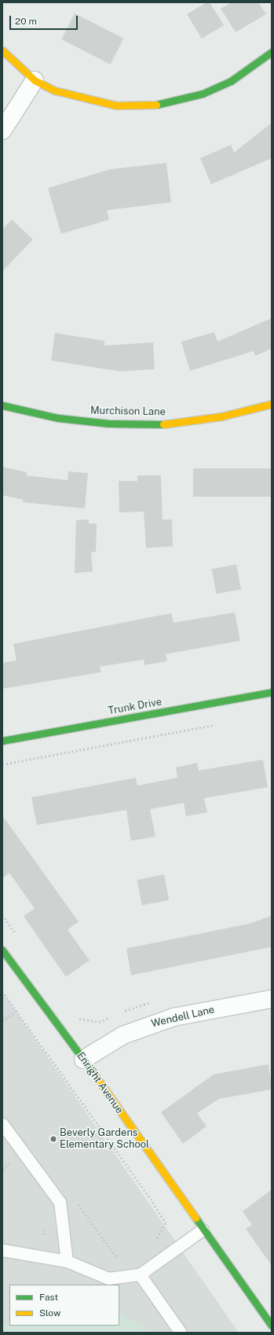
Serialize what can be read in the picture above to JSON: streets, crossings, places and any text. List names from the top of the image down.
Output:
{
  "streets": {
    "street": [
      "Murchison Lane",
      "Trunk Drive",
      "Wendell Lane",
      "Enright Avenue"
    ]
  },
  "crossings": [
    ["Wendell Lane", "Enright Avenue"]
  ],
  "places": ["Beverly Gardens Elementary School"],
  "legend": ["Fast", "Slow"],
  "scale_bar": "20 m"
}
